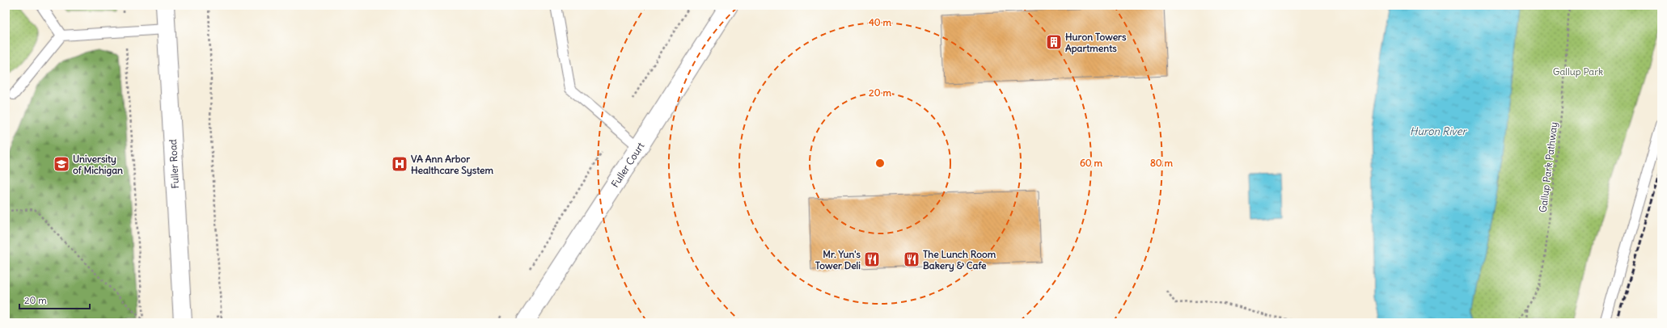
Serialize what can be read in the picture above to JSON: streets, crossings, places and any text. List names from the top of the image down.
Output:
{
  "streets": {
    "street": ["Fuller Road", "Fuller Court"],
    "path": ["Gallup Park Pathway"]
  },
  "water": ["Huron River"],
  "parks": ["Gallup Park"],
  "places": {
    "building": ["Huron Towers Apartments"],
    "school or university": ["University of Michigan"],
    "hospital": ["VA Ann Arbor Healthcare System"],
    "restaurant": ["Mr. Yun's Tower Deli", "The Lunch Room Bakery & Cafe"]
  },
  "scale_bar": "20 m",
  "rings": [
    "40 m",
    "20 m",
    "60 m",
    "80 m"
  ]
}
